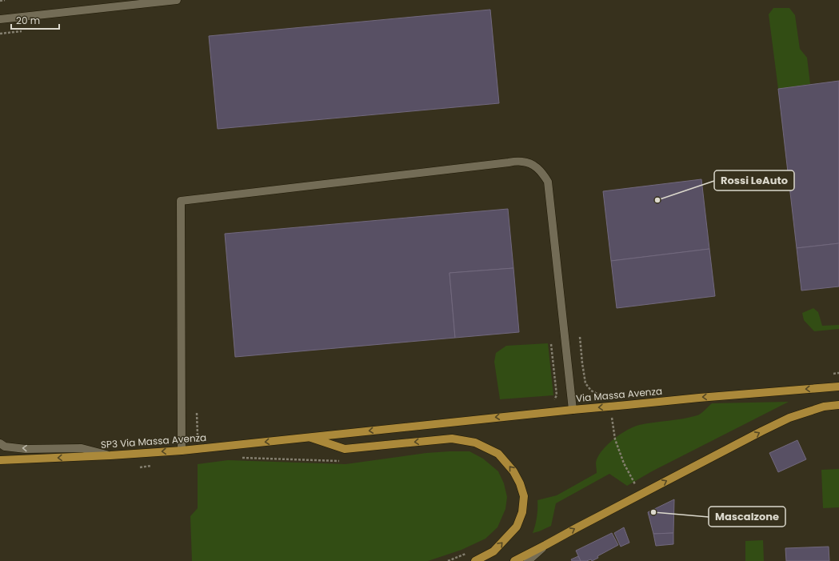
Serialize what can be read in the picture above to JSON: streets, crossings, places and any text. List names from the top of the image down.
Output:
{
  "streets": {
    "main road": ["Via Massa Avenza", "SP3 Via Massa Avenza"]
  },
  "crossings": [
    ["Via Massa Avenza", "SP3 Via Massa Avenza"]
  ],
  "places": ["Rossi LeAuto", "Mascalzone"],
  "scale_bar": "20 m"
}
